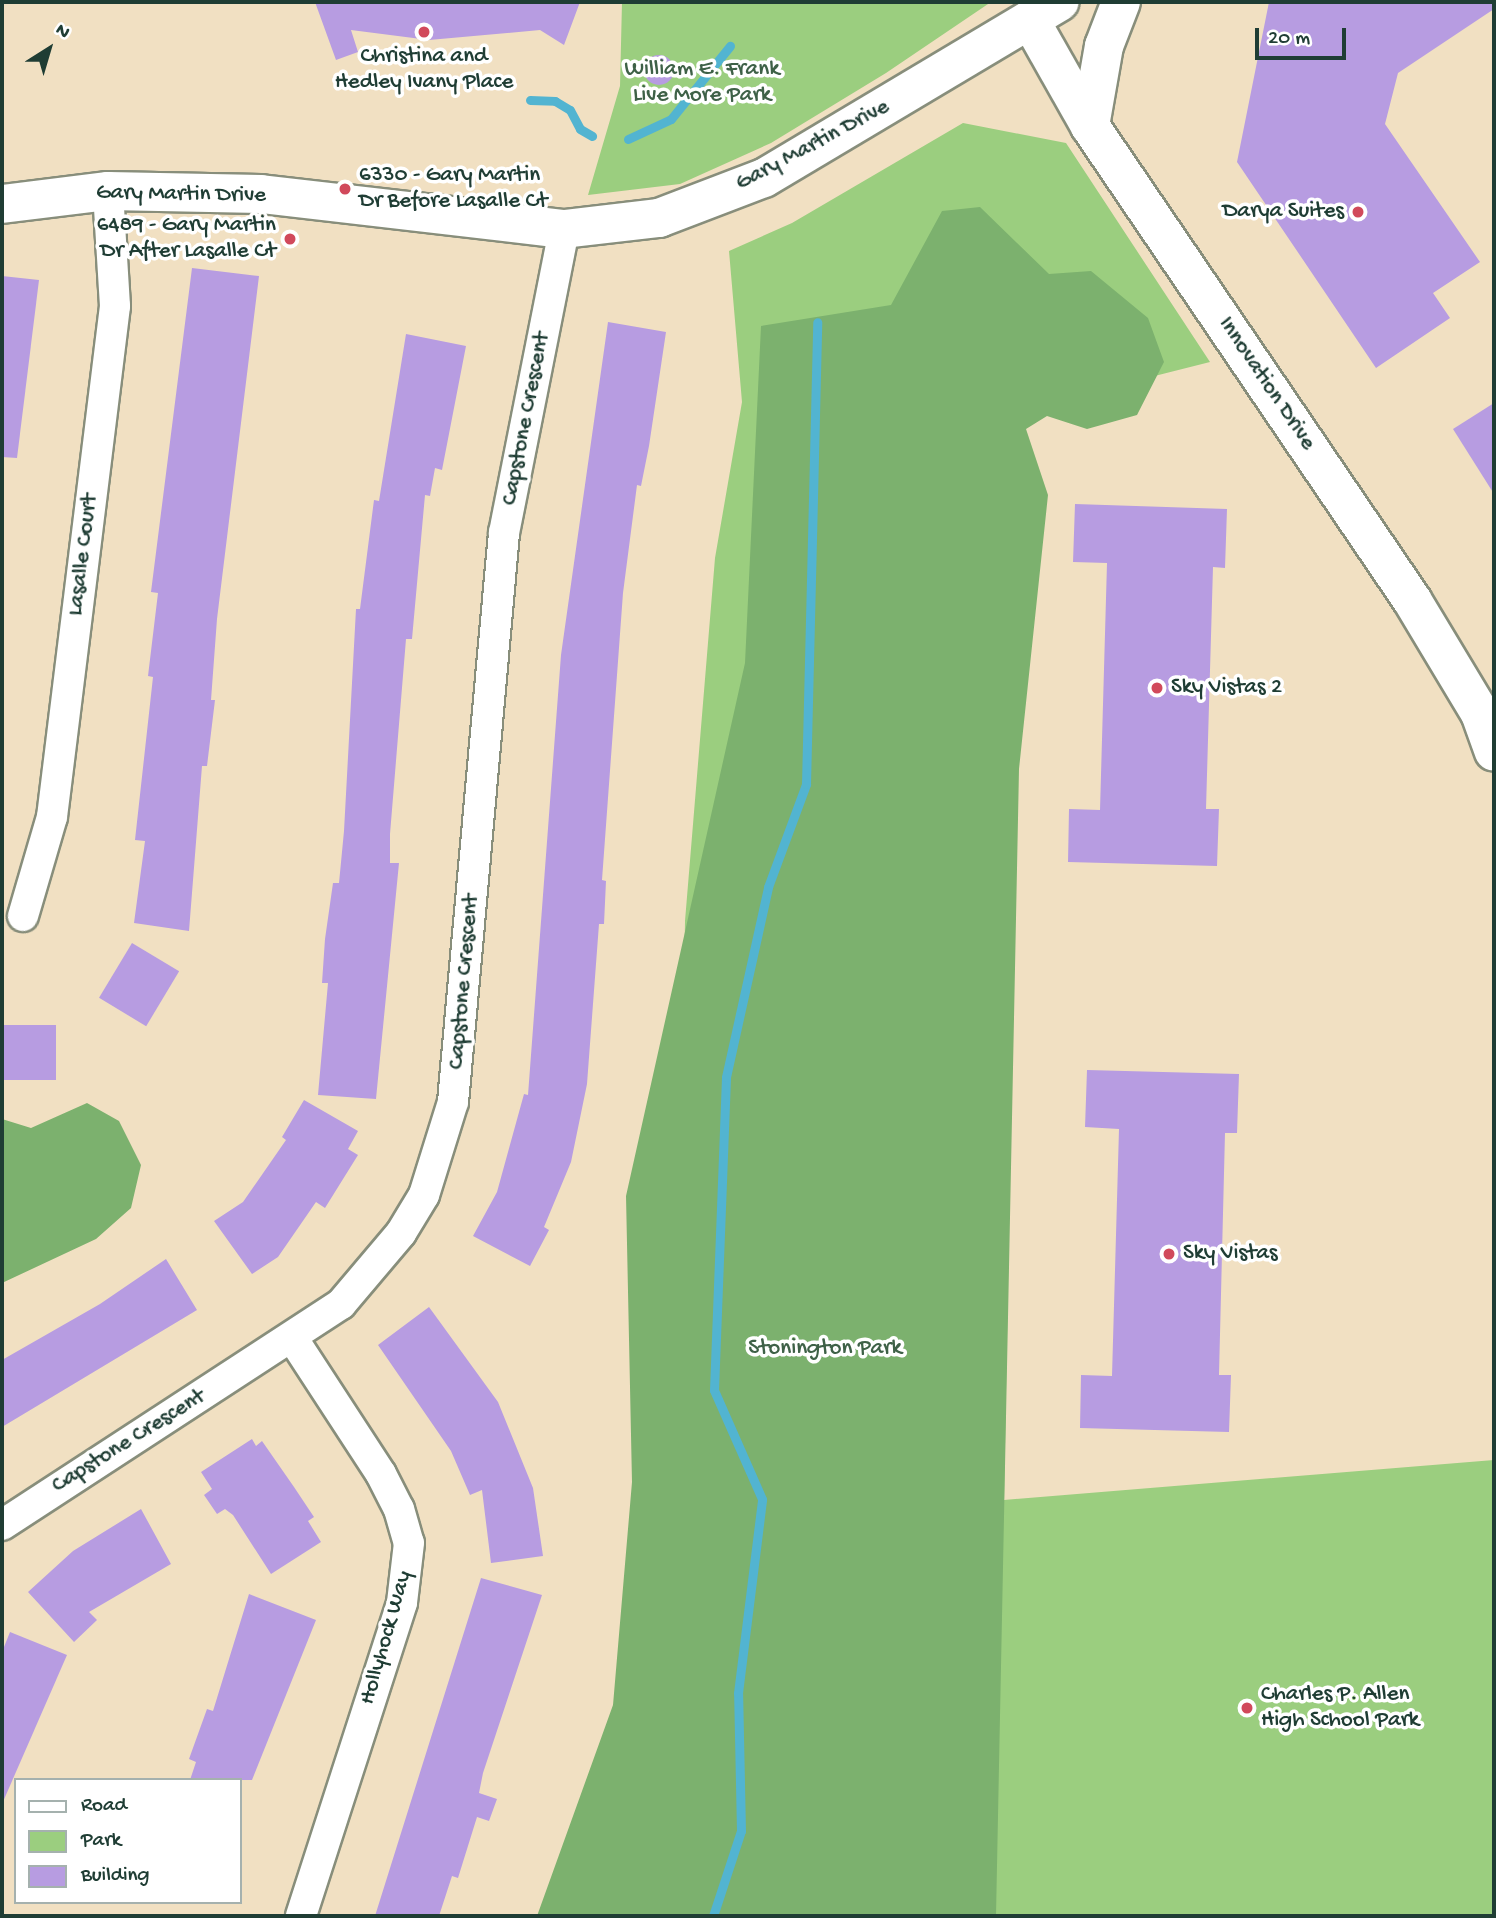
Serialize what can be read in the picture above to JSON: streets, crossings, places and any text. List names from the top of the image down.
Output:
{
  "streets": {
    "street": [
      "Gary Martin Drive",
      "Innovation Drive",
      "Capstone Crescent",
      "Lasalle Court",
      "Hollyhock Way"
    ]
  },
  "crossings": [
    ["Gary Martin Drive", "Innovation Drive"],
    ["Gary Martin Drive", "Capstone Crescent"],
    ["Gary Martin Drive", "Lasalle Court"],
    ["Capstone Crescent", "Hollyhock Way"]
  ],
  "parks": ["William E. Frank Live More Park", "Stonington Park"],
  "places": [
    "Christina and Hedley Ivany Place",
    "6330 - Gary Martin Dr Before Lasalle Ct",
    "Darya Suites",
    "6489 - Gary Martin Dr After Lasalle Ct",
    "Sky Vistas 2",
    "Sky Vistas",
    "Charles P. Allen High School Park"
  ],
  "legend": ["Road", "Park", "Building"],
  "scale_bar": "20 m",
  "north": "top right"
}
